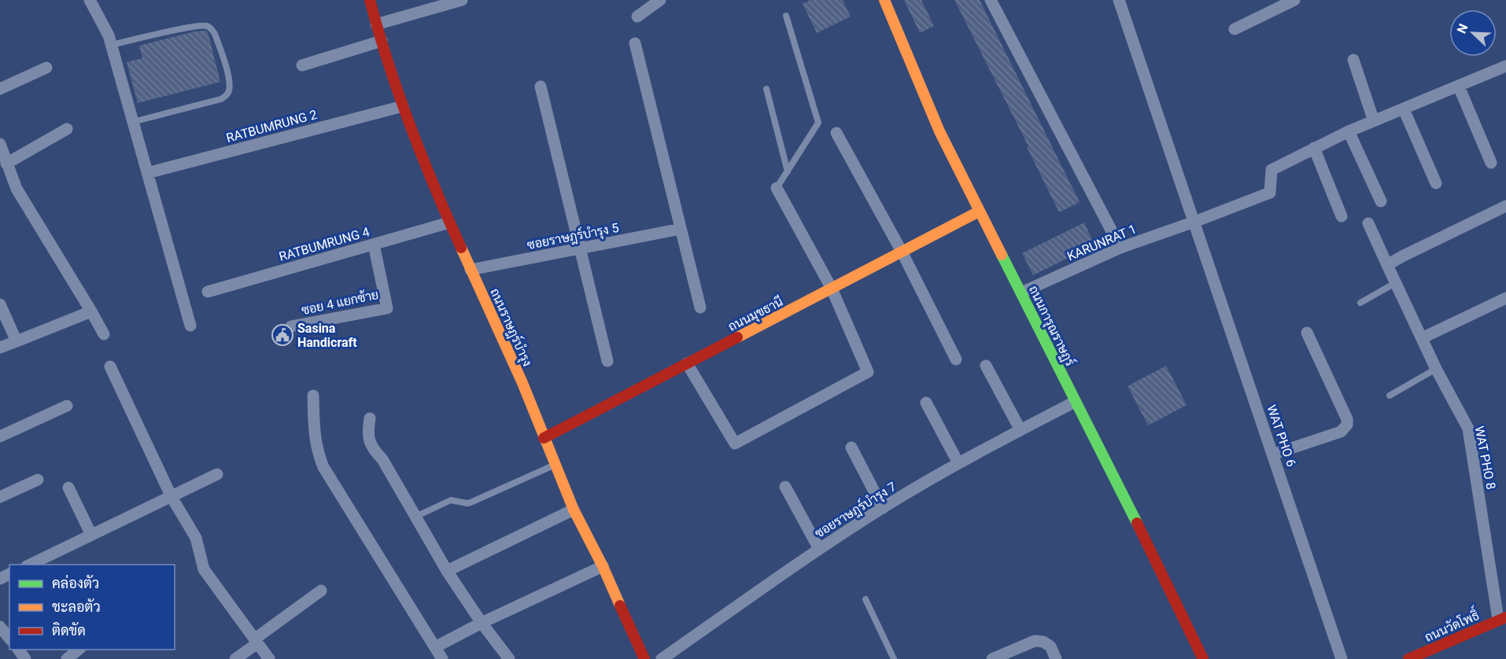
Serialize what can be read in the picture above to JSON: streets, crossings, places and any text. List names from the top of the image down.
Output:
{
  "streets": {
    "street": [
      "RATBUMRUNG 2",
      "ซอยราษฎร์บำรุง 5",
      "KARUNRAT 1",
      "RATBUMRUNG 4",
      "ซอย 4 แยกซ้าย",
      "ถนนมุขธานี",
      "ถนนการุณราษฏร์",
      "ถนนราษฎร์บำรุง",
      "WAT PHO 6",
      "WAT PHO 8",
      "ซอยราษฎร์บำรุง 7",
      "ถนนวัดโพธิ์"
    ]
  },
  "crossings": [
    ["RATBUMRUNG 2", "ถนนราษฎร์บำรุง"],
    ["ซอยราษฎร์บำรุง 5", "ถนนราษฎร์บำรุง"],
    ["KARUNRAT 1", "ถนนการุณราษฏร์"],
    ["KARUNRAT 1", "WAT PHO 6"],
    ["RATBUMRUNG 4", "ซอย 4 แยกซ้าย"],
    ["RATBUMRUNG 4", "ถนนราษฎร์บำรุง"],
    ["ถนนมุขธานี", "ถนนการุณราษฏร์"],
    ["ถนนมุขธานี", "ถนนราษฎร์บำรุง"],
    ["ถนนการุณราษฏร์", "ซอยราษฎร์บำรุง 7"],
    ["WAT PHO 8", "ถนนวัดโพธิ์"]
  ],
  "places": {
    "public building": ["Sasina Handicraft"]
  },
  "legend": ["คล่องตัว", "ชะลอตัว", "ติดขัด"],
  "north": "top left"
}
